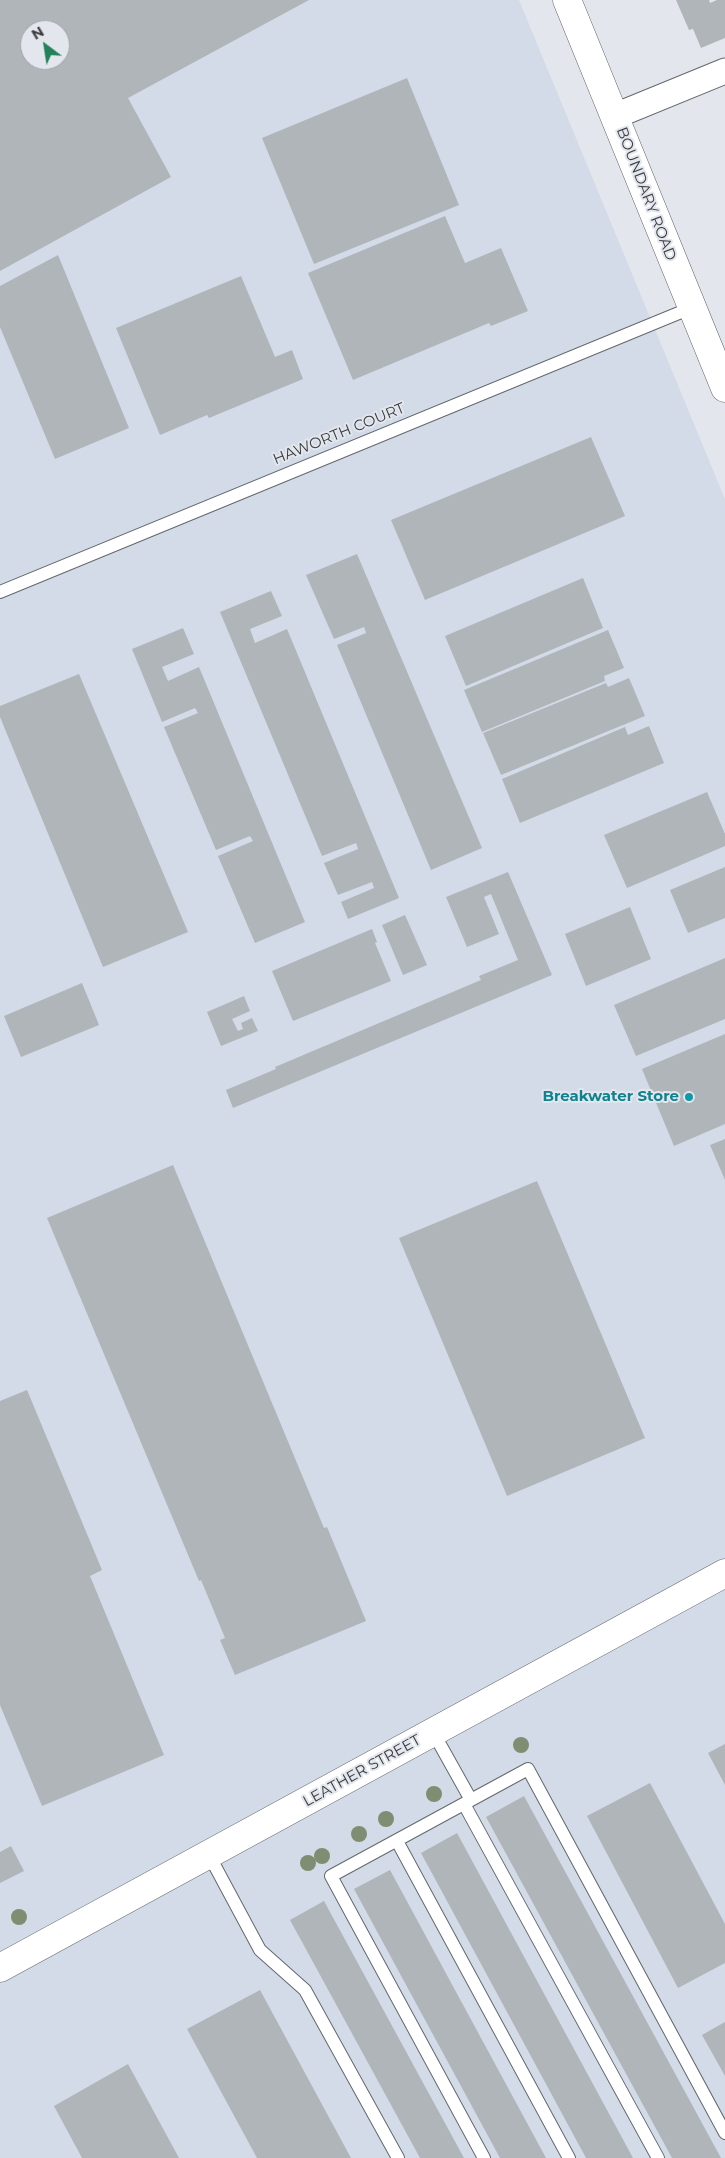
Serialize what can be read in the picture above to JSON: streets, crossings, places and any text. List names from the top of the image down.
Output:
{
  "streets": {
    "street": ["BOUNDARY ROAD", "LEATHER STREET"],
    "lane": ["HAWORTH COURT"]
  },
  "crossings": [
    ["BOUNDARY ROAD", "HAWORTH COURT"]
  ],
  "places": ["Breakwater Store"],
  "north": "top left"
}
